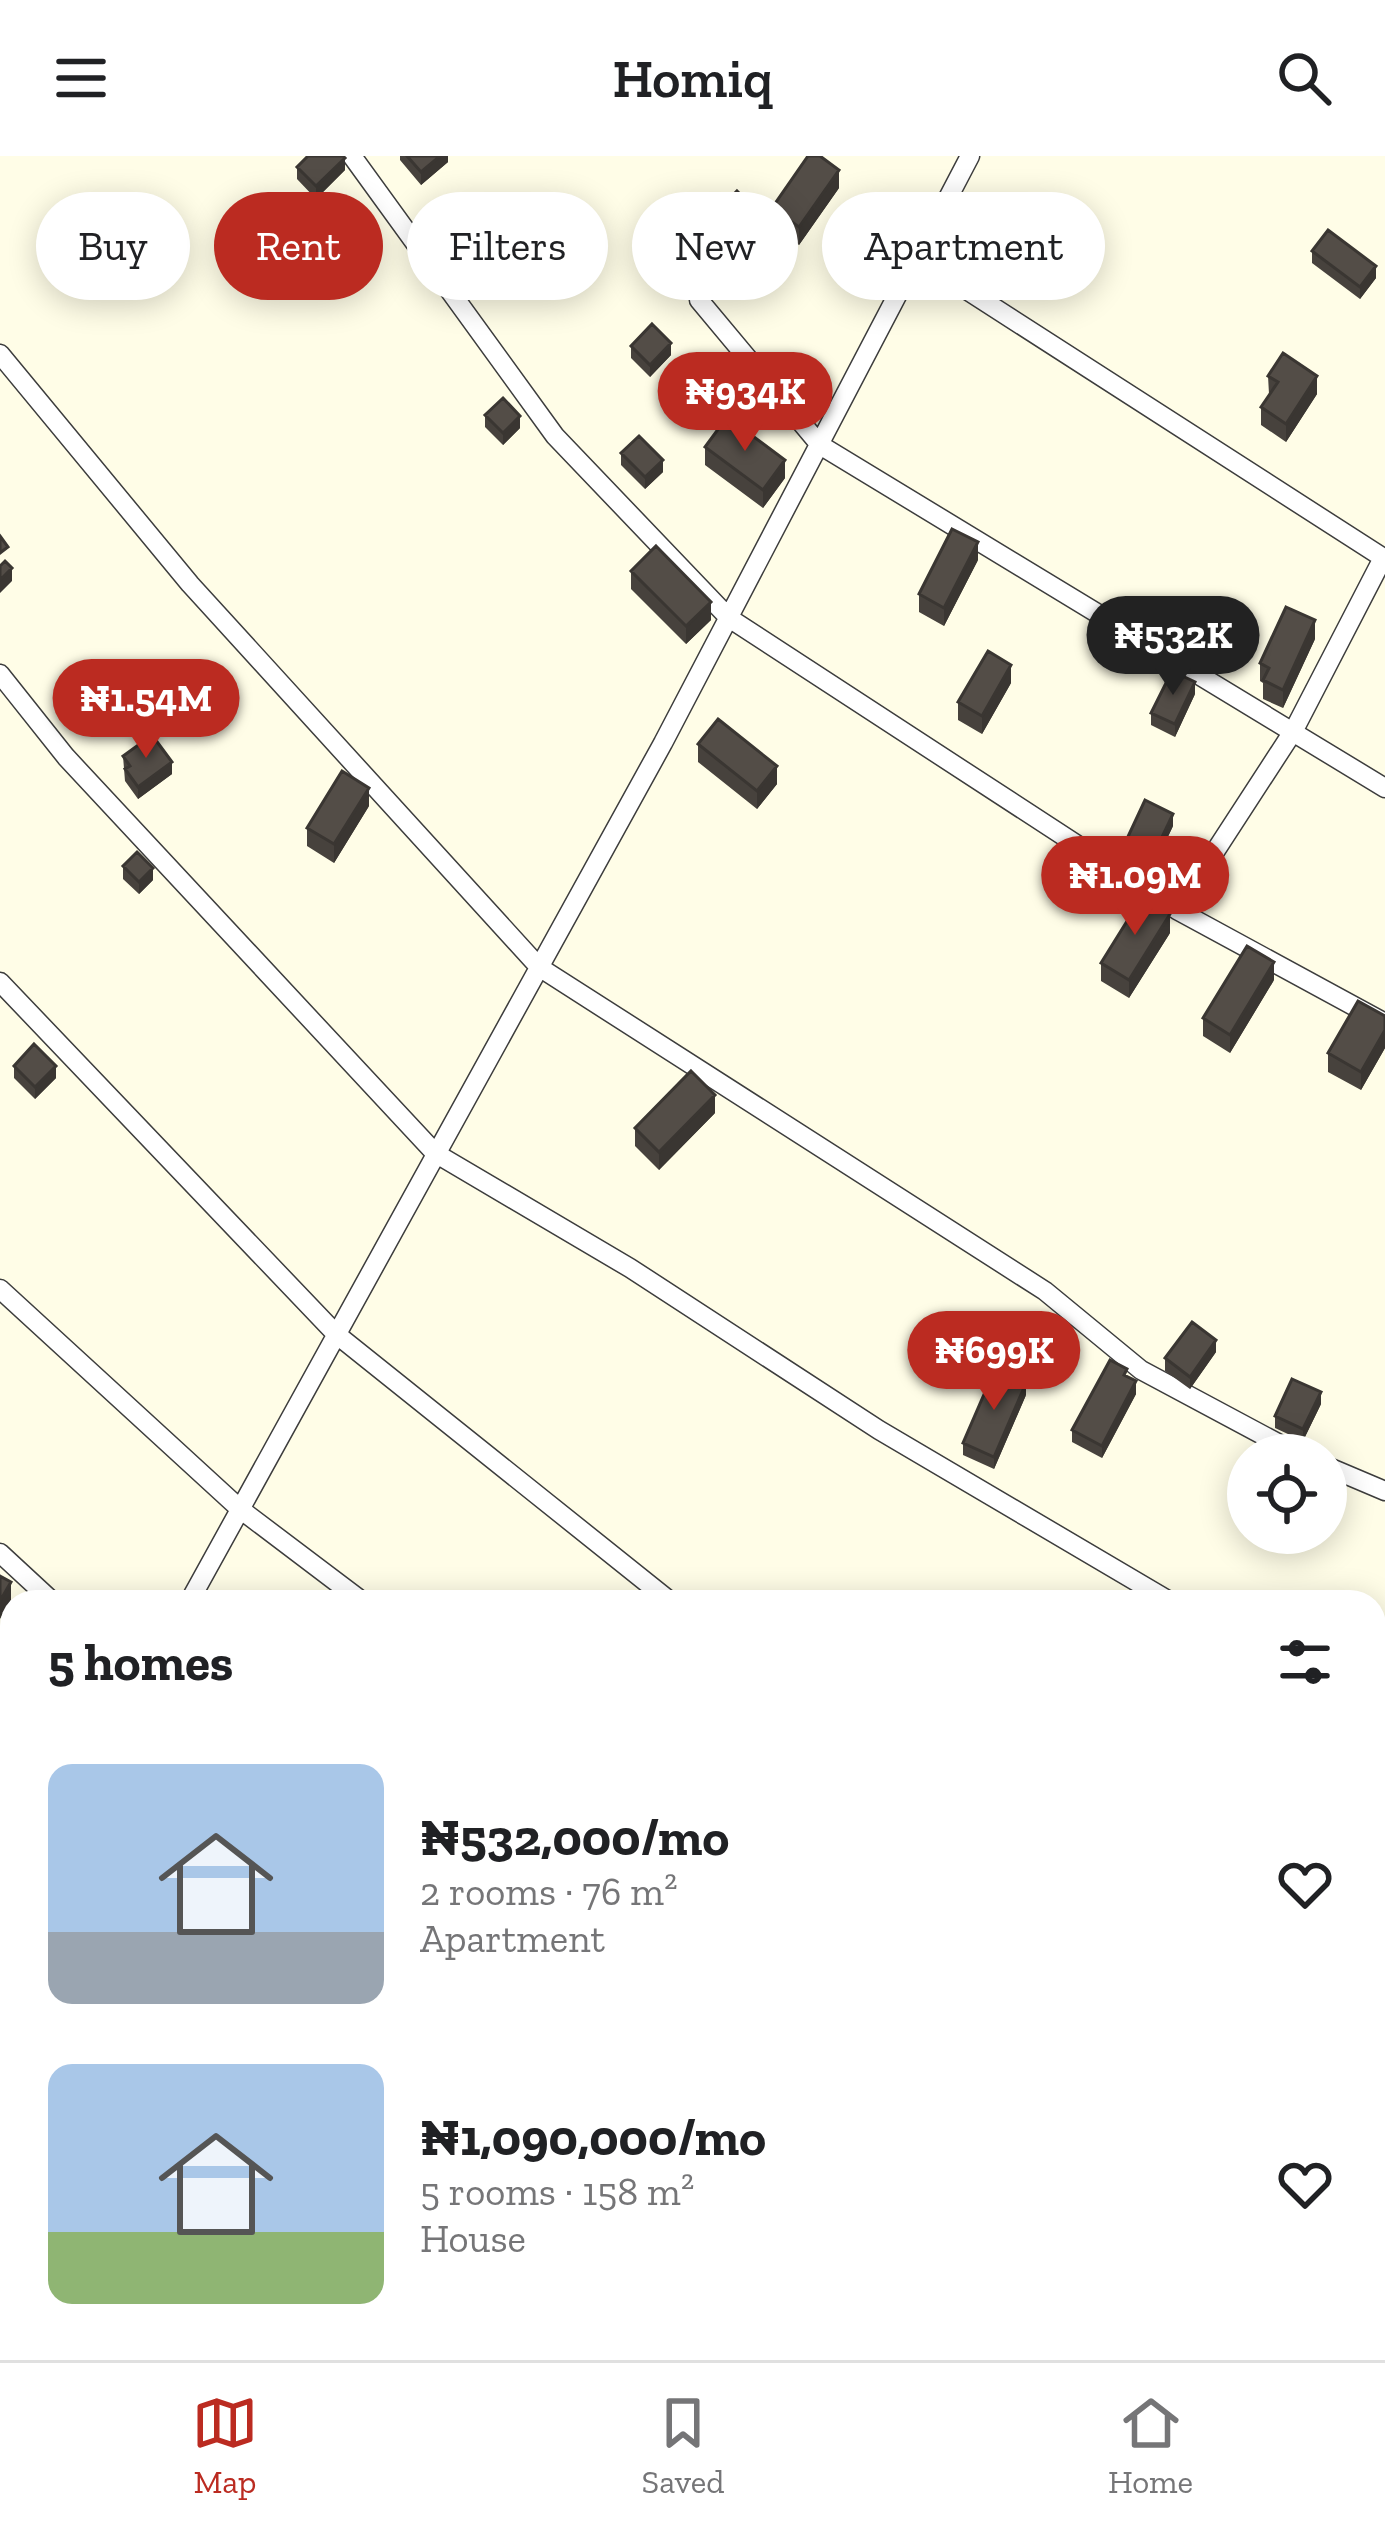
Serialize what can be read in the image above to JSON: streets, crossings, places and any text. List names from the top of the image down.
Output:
{
  "page": {
    "header": "Homiq",
    "chip": [
      "Buy",
      "Rent",
      "Filters",
      "New",
      "Apartment"
    ],
    "price": [
      "₦934K",
      "₦532K",
      "₦1.54M",
      "₦1.09M",
      "₦699K"
    ],
    "heading": "5 homes",
    "list": [
      {
        "name": "₦532,000/mo",
        "note": "2 rooms · 76 m² · Apartment"
      },
      {
        "name": "₦1,090,000/mo",
        "note": "5 rooms · 158 m² · House"
      }
    ],
    "tabs": ["Map", "Saved", "Home"]
  }
}
